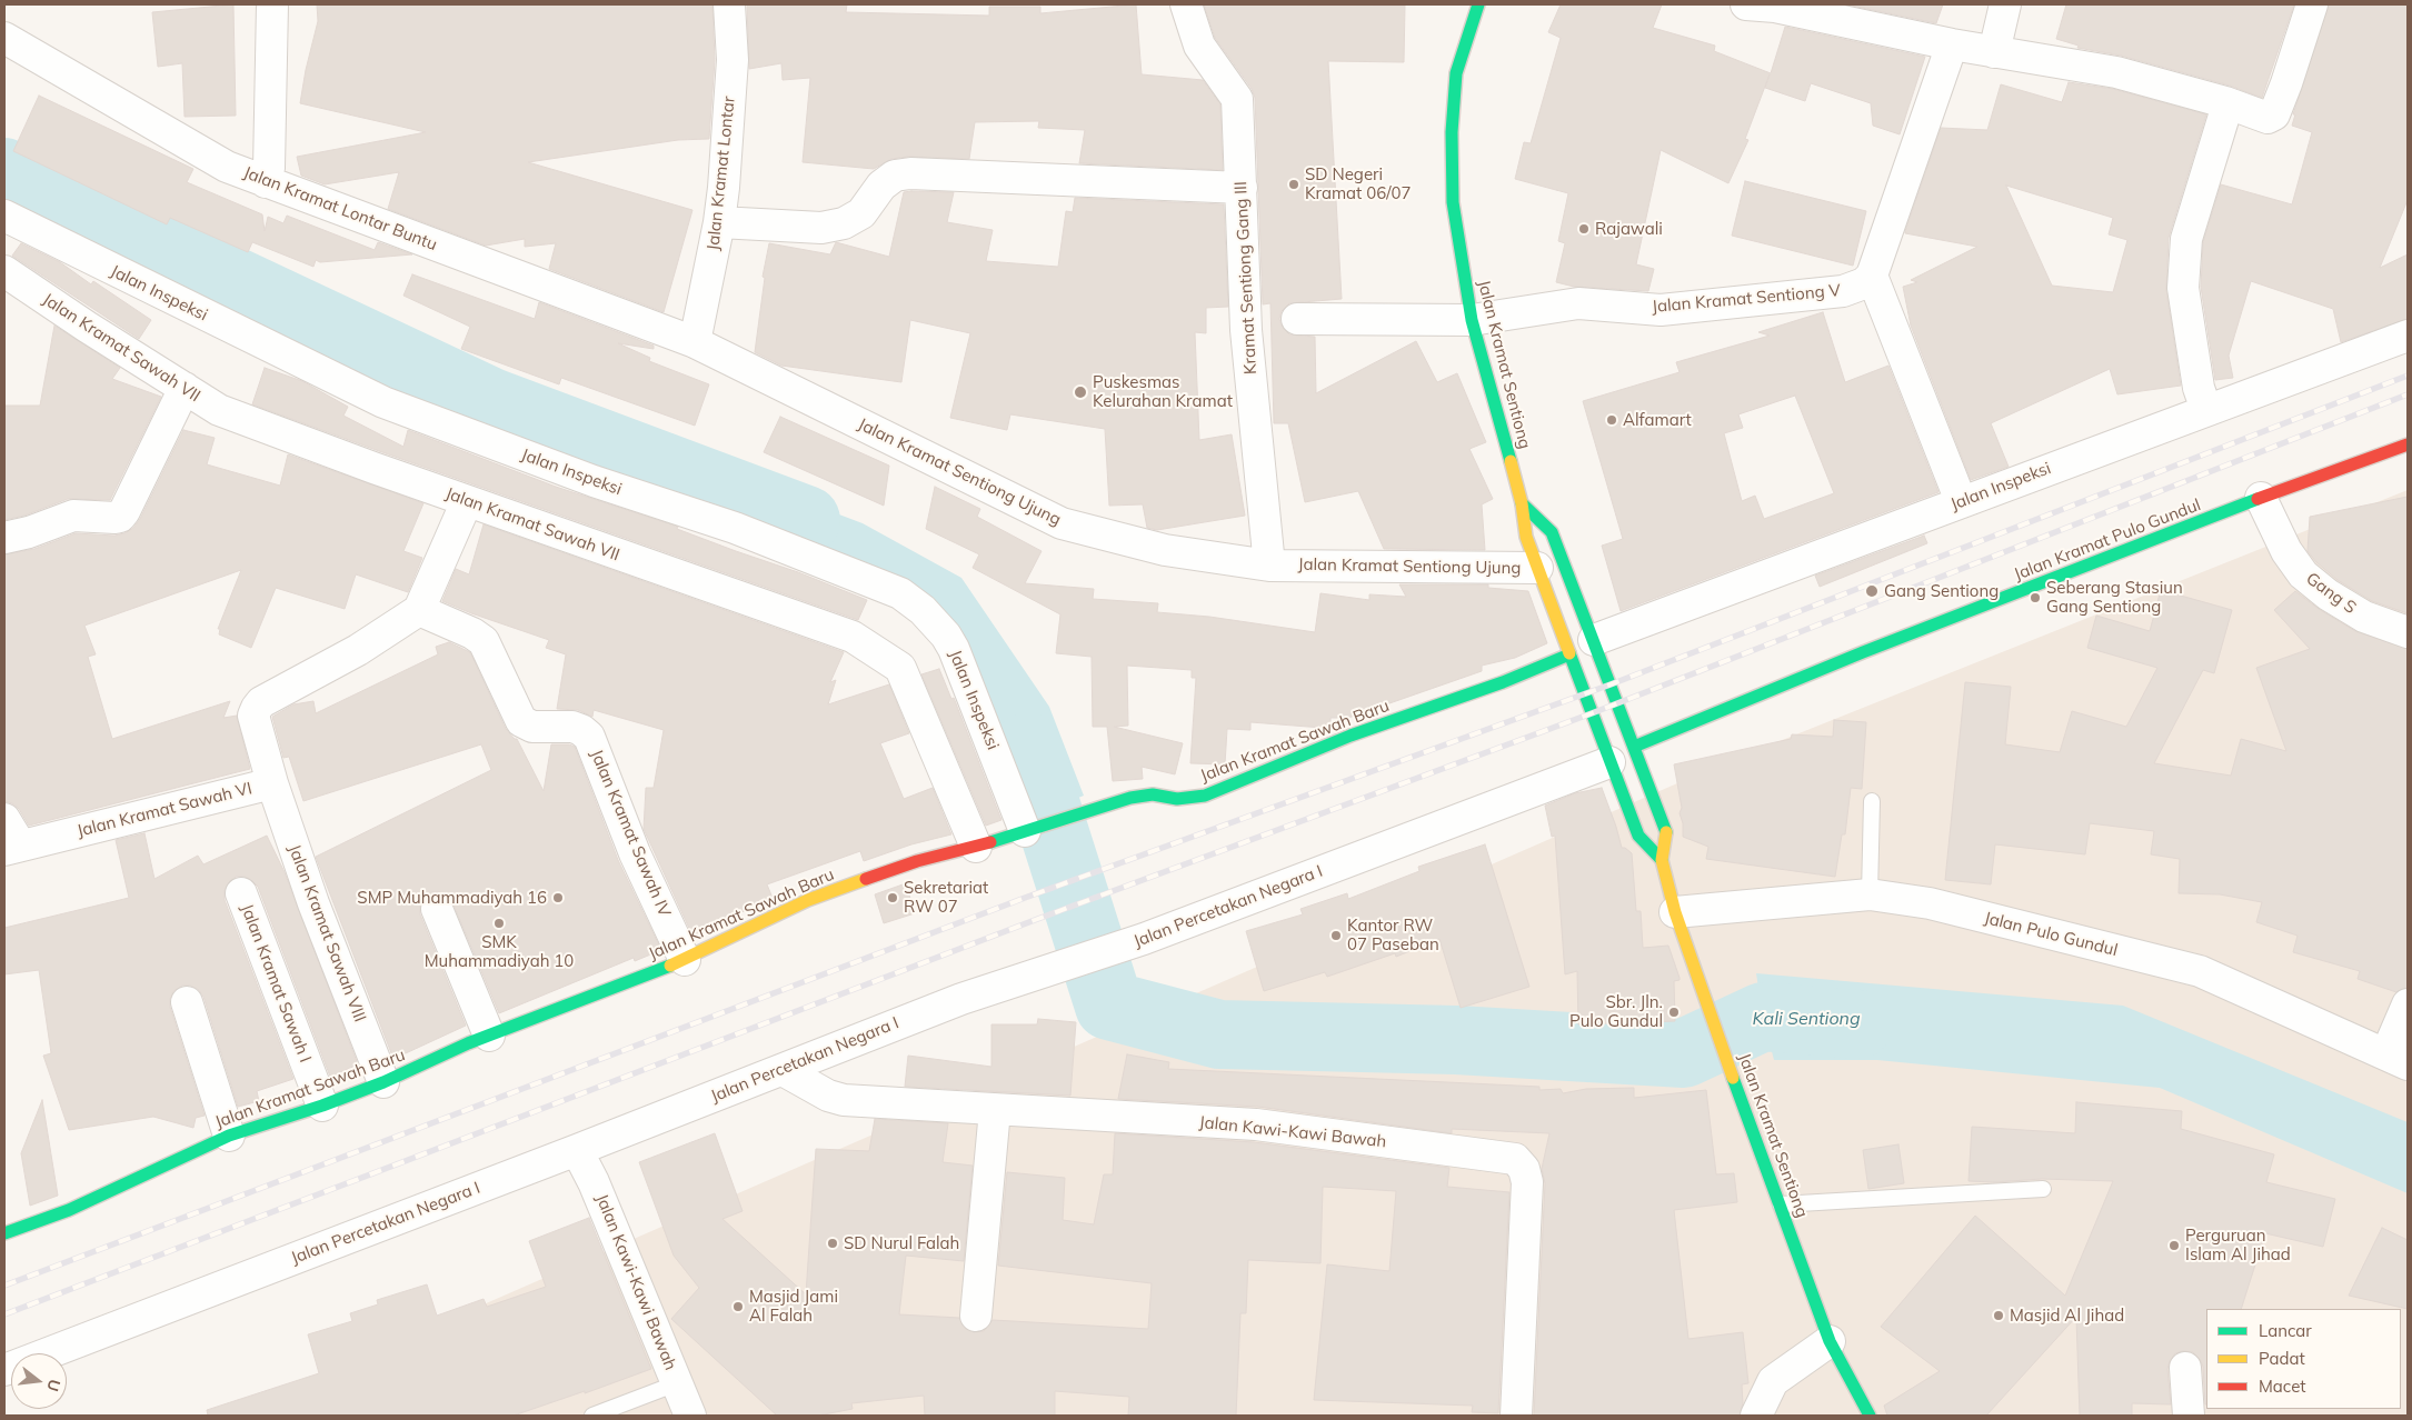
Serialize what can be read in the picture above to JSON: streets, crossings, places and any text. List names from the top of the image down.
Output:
{
  "streets": {
    "street": [
      "Jalan Kramat Lontar",
      "Jalan Kramat Lontar Buntu",
      "Kramat Sentiong Gang III",
      "Jalan Inspeksi",
      "Jalan Kramat Sentiong V",
      "Jalan Kramat Sawah VII",
      "Jalan Kramat Sentiong",
      "Jalan Kramat Sentiong Ujung",
      "Jalan Kramat Pulo Gundul",
      "Gang S",
      "Jalan Kramat Sawah Baru",
      "Jalan Kramat Sawah VI",
      "Jalan Kramat Sawah IV",
      "Jalan Percetakan Negara I",
      "Jalan Kramat Sawah VIII",
      "Jalan Pulo Gundul",
      "Jalan Kramat Sawah I",
      "Jalan Kawi-Kawi Bawah"
    ]
  },
  "crossings": [
    ["Jalan Kramat Lontar", "Jalan Kramat Lontar Buntu"],
    ["Jalan Kramat Lontar", "Jalan Kramat Sentiong Ujung"],
    ["Jalan Kramat Lontar Buntu", "Jalan Kramat Sentiong Ujung"],
    ["Kramat Sentiong Gang III", "Jalan Kramat Sentiong Ujung"],
    ["Jalan Inspeksi", "Jalan Kramat Sentiong"],
    ["Jalan Inspeksi", "Jalan Kramat Sawah Baru"],
    ["Jalan Kramat Sentiong V", "Jalan Kramat Sentiong"],
    ["Jalan Kramat Sawah VII", "Jalan Kramat Sawah Baru"],
    ["Jalan Kramat Sentiong", "Jalan Kramat Sentiong Ujung"],
    ["Jalan Kramat Sentiong", "Jalan Kramat Pulo Gundul"],
    ["Jalan Kramat Sentiong", "Jalan Kramat Sawah Baru"],
    ["Jalan Kramat Sentiong", "Jalan Percetakan Negara I"],
    ["Jalan Kramat Sentiong", "Jalan Pulo Gundul"],
    ["Jalan Kramat Pulo Gundul", "Gang S"],
    ["Jalan Kramat Pulo Gundul", "Jalan Percetakan Negara I"],
    ["Jalan Kramat Sawah Baru", "Jalan Kramat Sawah IV"],
    ["Jalan Kramat Sawah Baru", "Jalan Kramat Sawah VIII"],
    ["Jalan Kramat Sawah Baru", "Jalan Kramat Sawah I"],
    ["Jalan Kramat Sawah VI", "Jalan Kramat Sawah IV"],
    ["Jalan Kramat Sawah VI", "Jalan Kramat Sawah VIII"],
    ["Jalan Percetakan Negara I", "Jalan Kawi-Kawi Bawah"]
  ],
  "water": ["Kali Sentiong"],
  "places": [
    "SD Negeri Kramat 06/07",
    "Rajawali",
    "Puskesmas Kelurahan Kramat",
    "Alfamart",
    "Gang Sentiong",
    "Seberang Stasiun Gang Sentiong",
    "SMP Muhammadiyah 16",
    "Sekretariat RW 07",
    "SMK Muhammadiyah 10",
    "Kantor RW 07 Paseban",
    "Sbr. Jln. Pulo Gundul",
    "SD Nurul Falah",
    "Perguruan Islam Al Jihad",
    "Masjid Jami Al Falah",
    "Masjid Al Jihad"
  ],
  "legend": ["Lancar", "Padat", "Macet"],
  "north": "right"
}
